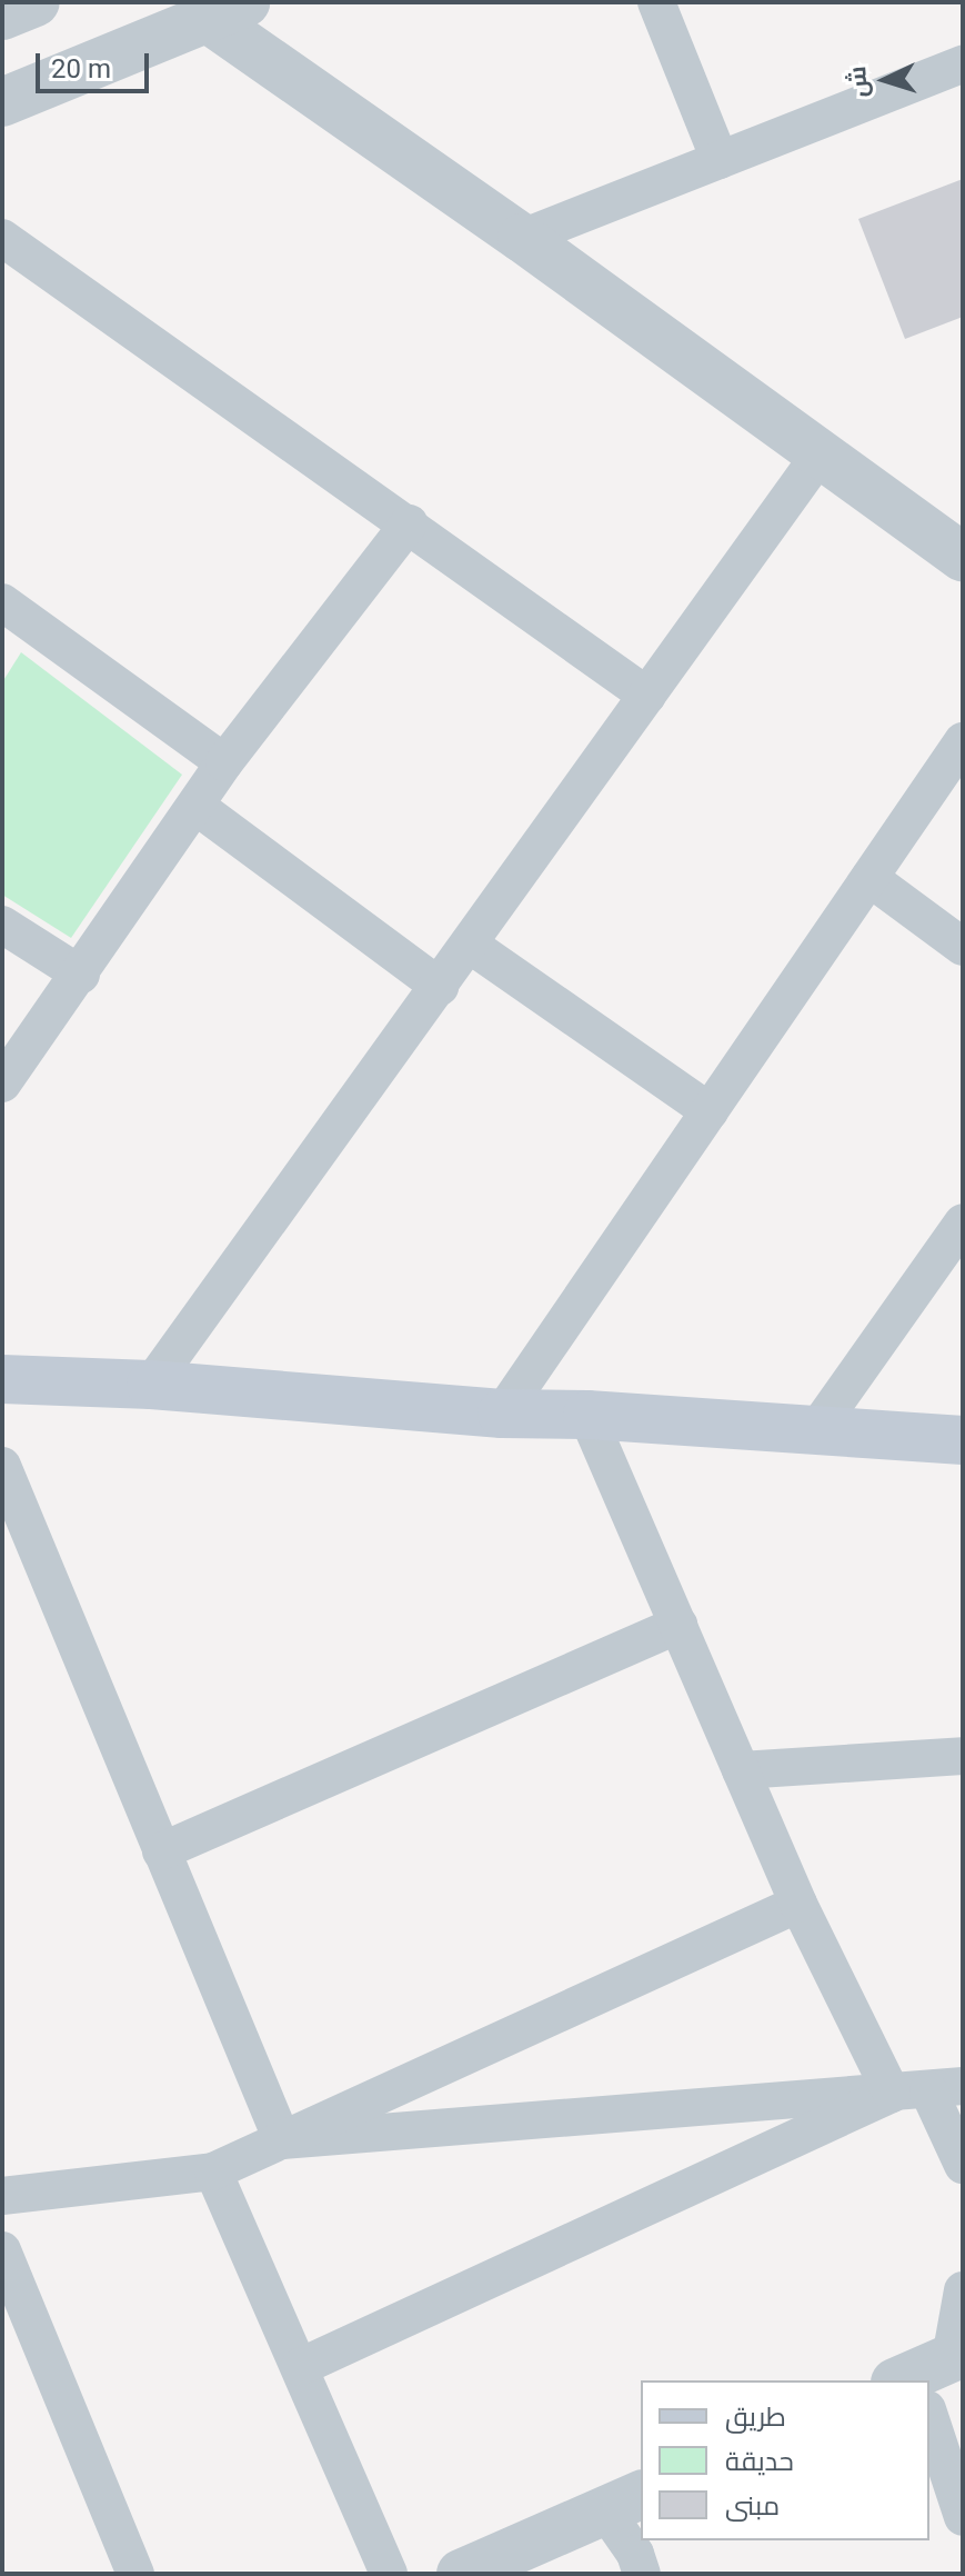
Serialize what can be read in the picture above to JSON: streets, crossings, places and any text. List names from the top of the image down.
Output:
{
  "legend": ["طريق", "حديقة", "مبنى"],
  "scale_bar": "20 m",
  "north": "left"
}
